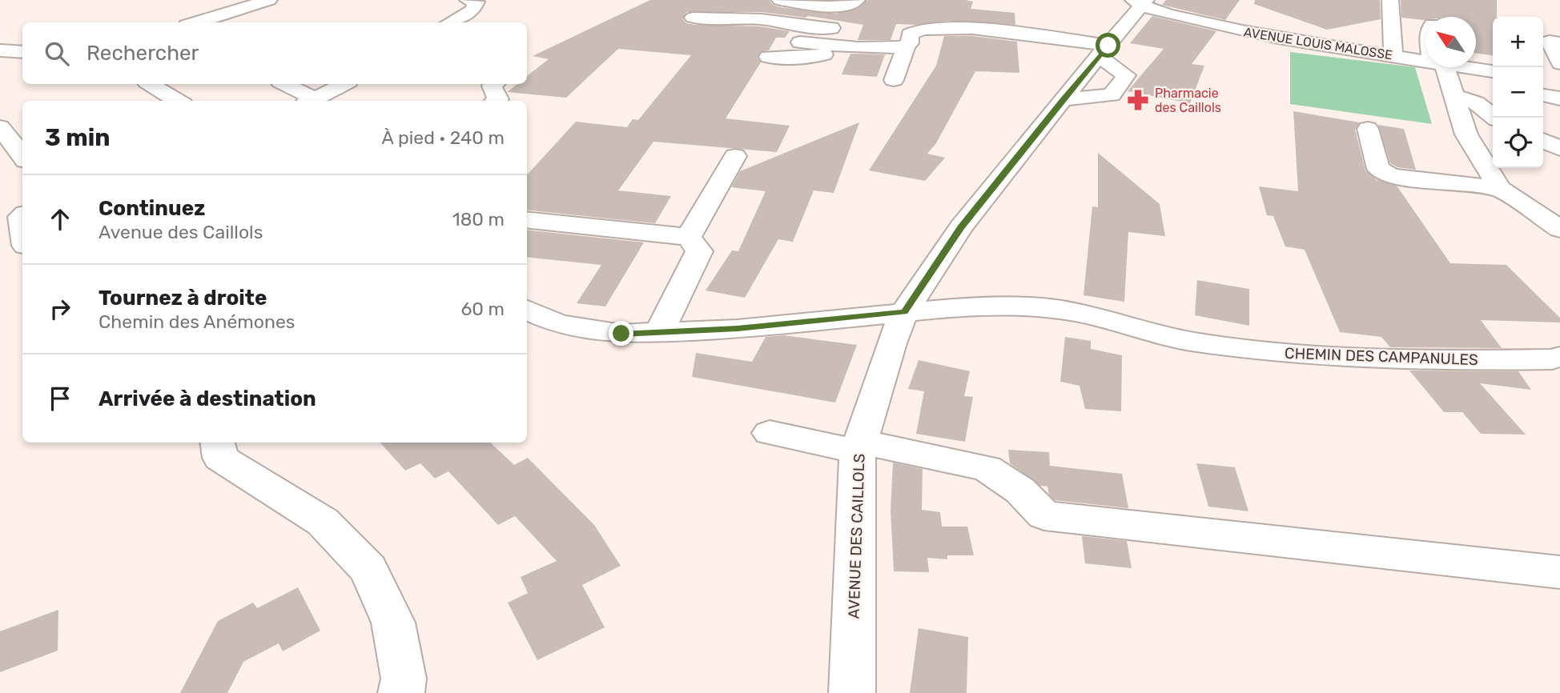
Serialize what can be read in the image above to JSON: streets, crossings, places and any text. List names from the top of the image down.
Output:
{
  "streets": {
    "street": ["AVENUE LOUIS MALOSSE", "CHEMIN DES CAMPANULES", "AVENUE DES CAILLOLS"]
  },
  "crossings": [
    ["AVENUE LOUIS MALOSSE", "AVENUE DES CAILLOLS"],
    ["CHEMIN DES CAMPANULES", "AVENUE DES CAILLOLS"]
  ],
  "places": {
    "pharmacy": ["Pharmacie des Caillols"]
  },
  "north": "top left",
  "page": {
    "map_buttons": ["+", "−"],
    "search": "Rechercher",
    "heading": ["3 min", "À pied · 240 m"],
    "list": [
      ["Continuez", "Avenue des Caillols", "180 m"],
      ["Tournez à droite", "Chemin des Anémones", "60 m"],
      "Arrivée à destination"
    ]
  }
}
